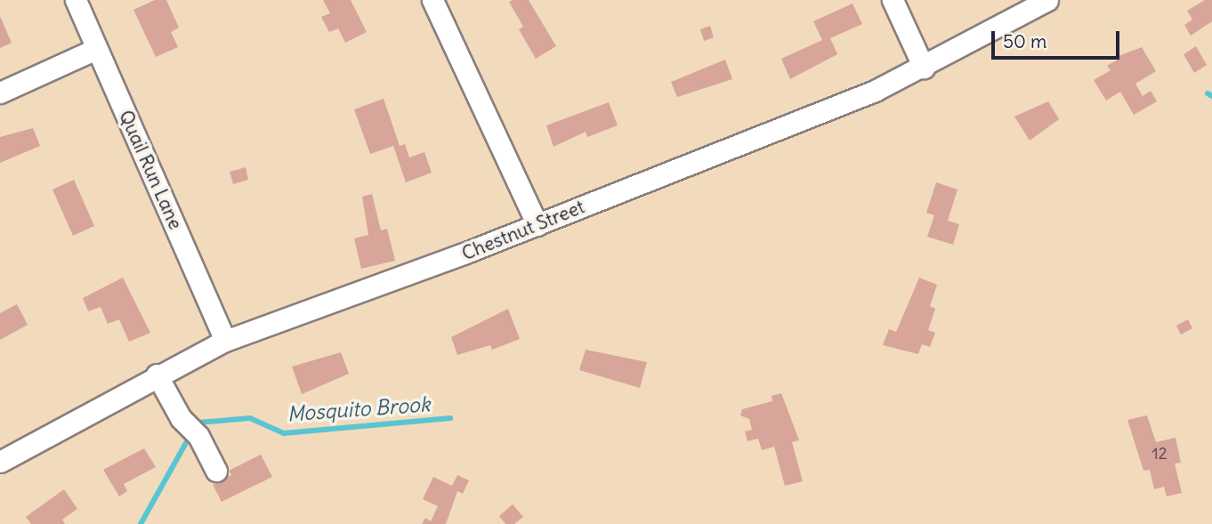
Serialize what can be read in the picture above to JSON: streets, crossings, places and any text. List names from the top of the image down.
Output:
{
  "streets": {
    "street": ["Quail Run Lane", "Chestnut Street"]
  },
  "crossings": [
    ["Quail Run Lane", "Chestnut Street"]
  ],
  "water": ["Mosquito Brook"],
  "house_numbers": ["12"],
  "scale_bar": "50 m"
}
